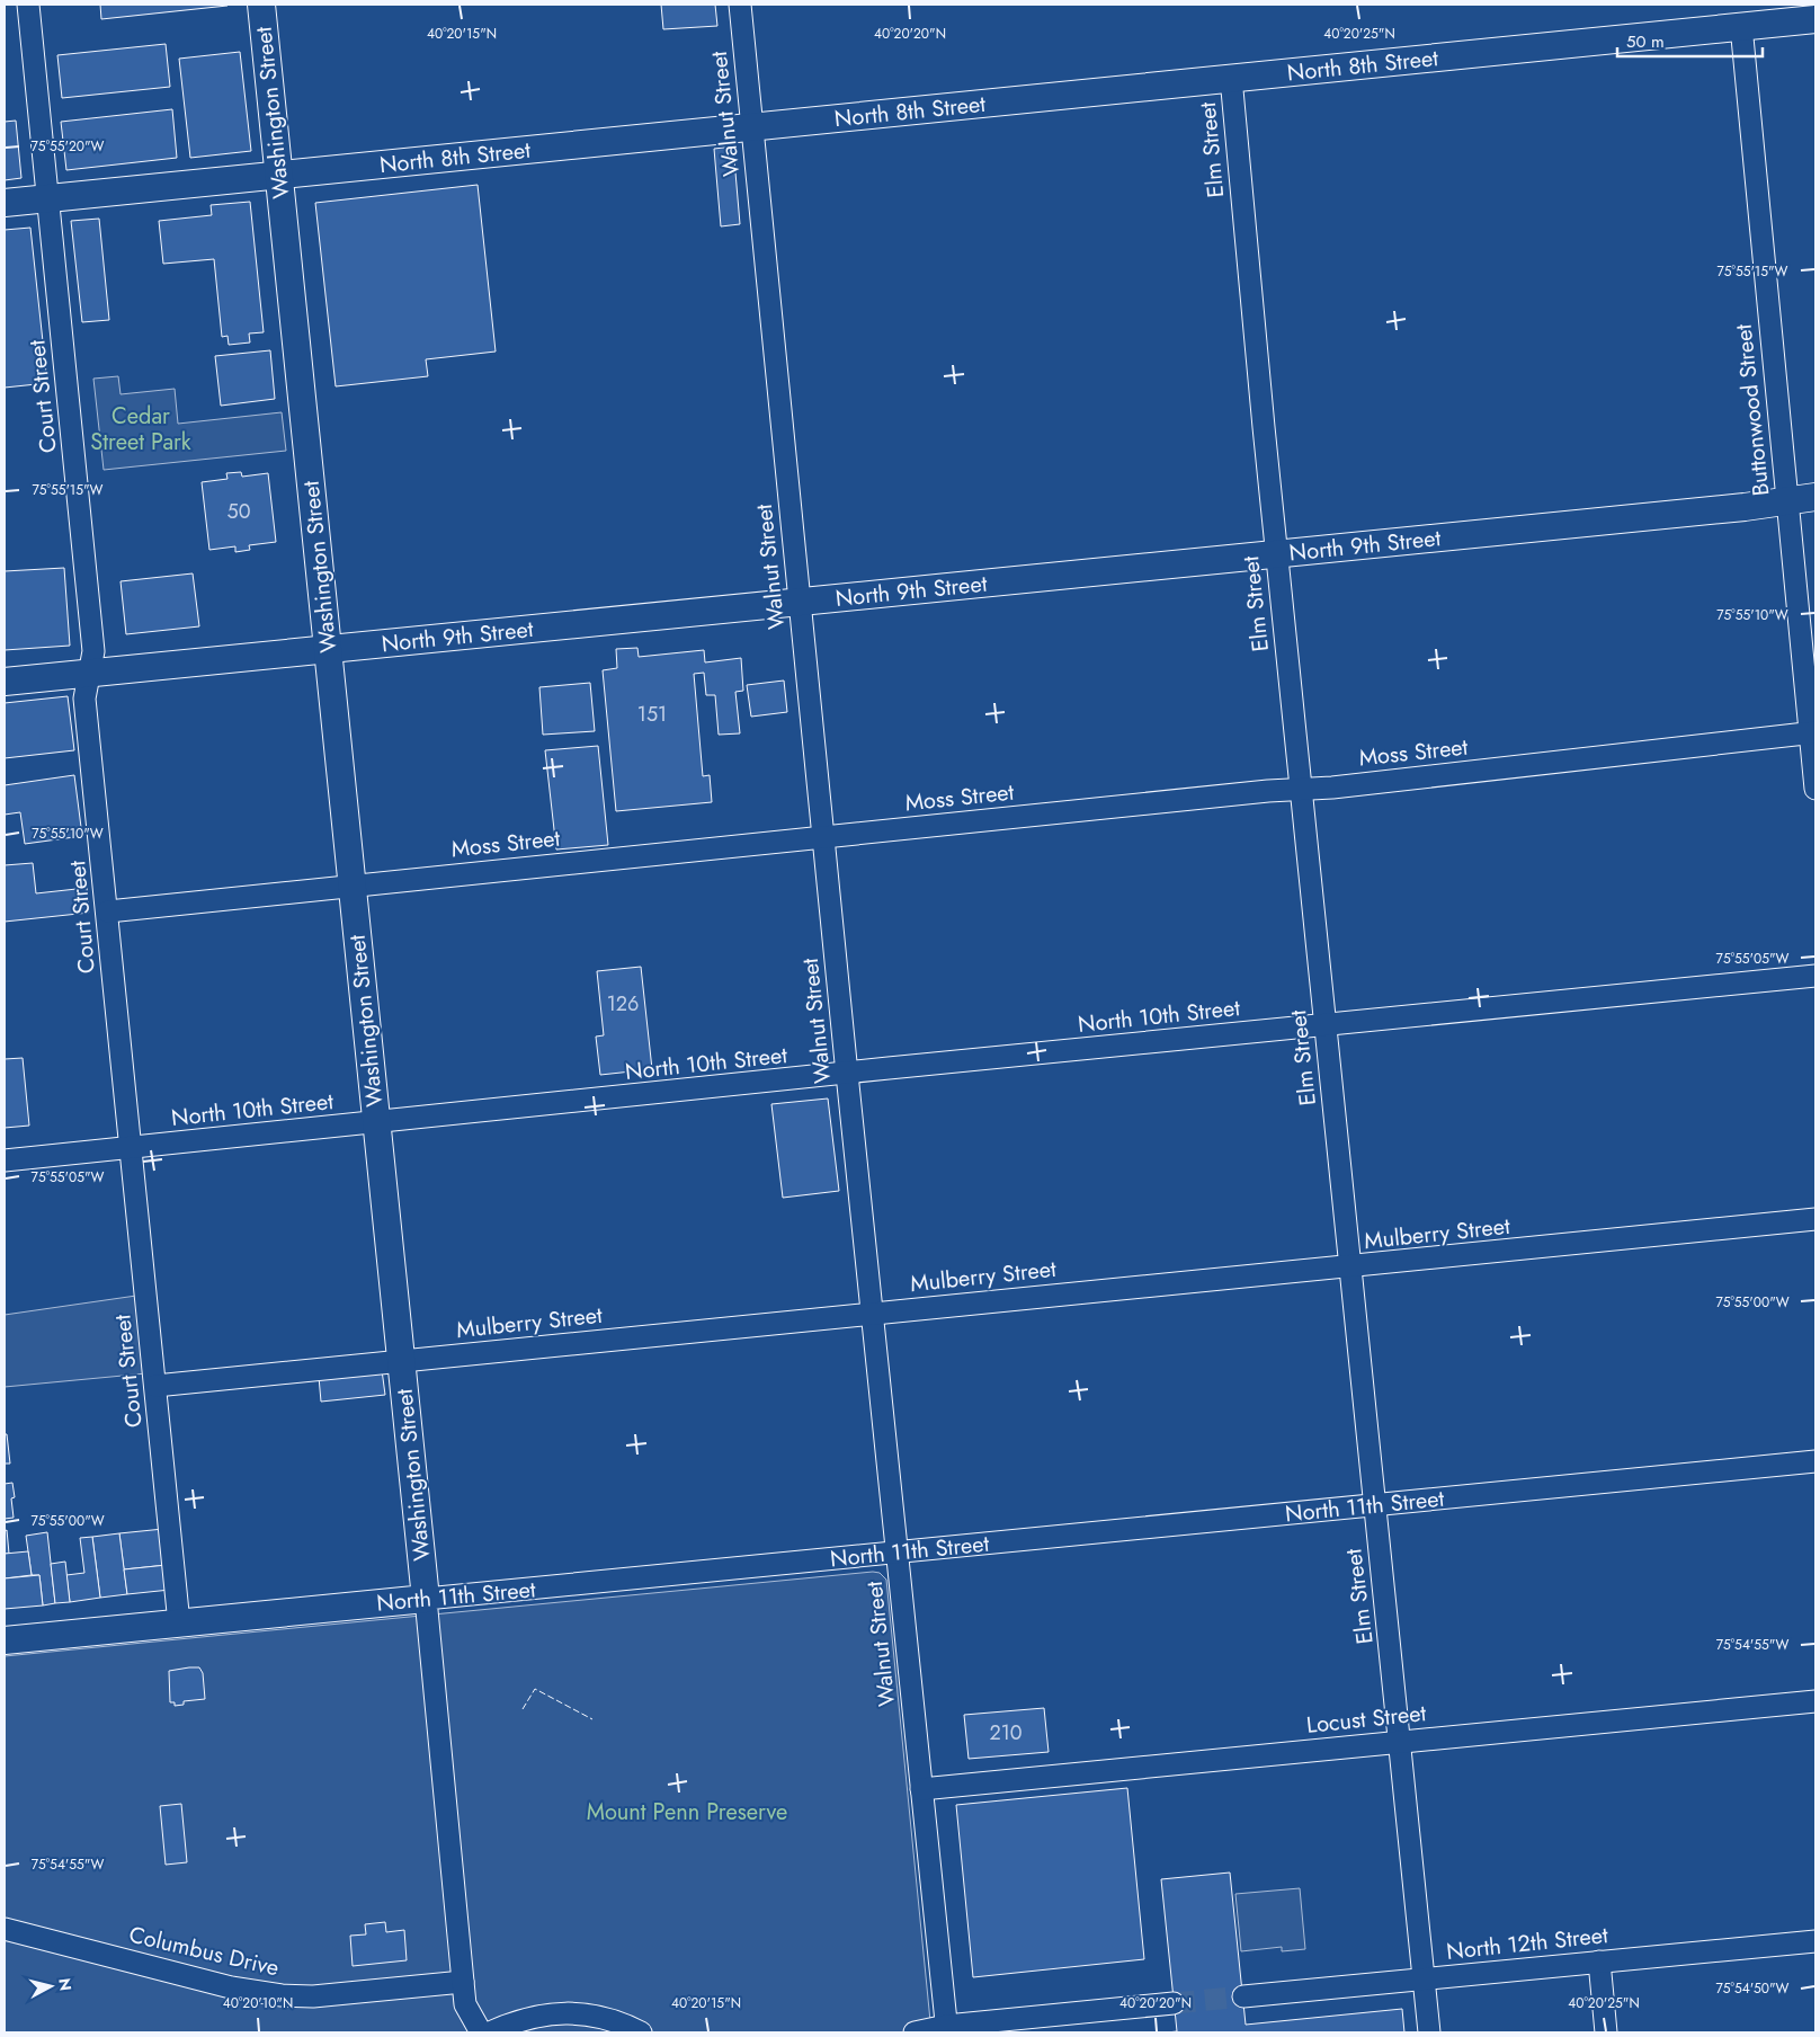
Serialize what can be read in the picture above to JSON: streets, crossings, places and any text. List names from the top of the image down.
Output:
{
  "streets": {
    "main road": [
      "North 8th Street",
      "Washington Street",
      "North 9th Street",
      "North 11th Street"
    ],
    "street": [
      "Walnut Street",
      "Elm Street",
      "Court Street",
      "Buttonwood Street",
      "Moss Street",
      "North 10th Street",
      "Mulberry Street",
      "Locust Street",
      "North 12th Street",
      "Columbus Drive"
    ]
  },
  "crossings": [
    ["North 8th Street", "Washington Street"],
    ["North 8th Street", "Walnut Street"],
    ["North 8th Street", "Elm Street"],
    ["North 8th Street", "Court Street"],
    ["North 8th Street", "Buttonwood Street"],
    ["Washington Street", "North 9th Street"],
    ["Washington Street", "Moss Street"],
    ["Washington Street", "North 10th Street"],
    ["Washington Street", "Mulberry Street"],
    ["Washington Street", "North 11th Street"],
    ["Washington Street", "Columbus Drive"],
    ["Walnut Street", "North 9th Street"],
    ["Walnut Street", "Moss Street"],
    ["Walnut Street", "North 10th Street"],
    ["Walnut Street", "Mulberry Street"],
    ["Walnut Street", "North 11th Street"],
    ["Walnut Street", "Locust Street"],
    ["Elm Street", "North 9th Street"],
    ["Elm Street", "Moss Street"],
    ["Elm Street", "North 10th Street"],
    ["Elm Street", "Mulberry Street"],
    ["Elm Street", "North 11th Street"],
    ["Elm Street", "Locust Street"],
    ["Elm Street", "North 12th Street"],
    ["Court Street", "North 9th Street"],
    ["Court Street", "Moss Street"],
    ["Court Street", "North 10th Street"],
    ["Court Street", "Mulberry Street"],
    ["Court Street", "North 11th Street"],
    ["Buttonwood Street", "North 9th Street"],
    ["Buttonwood Street", "Moss Street"]
  ],
  "parks": ["Cedar Street Park", "Mount Penn Preserve"],
  "house_numbers": [
    "50",
    "151",
    "126",
    "210"
  ],
  "scale_bar": "50 m",
  "north": "right",
  "coordinates": [
    "40°20'15\"N",
    "40°20'20\"N",
    "40°20'25\"N",
    "75°55'20\"W",
    "75°55'15\"W",
    "75°55'10\"W",
    "75°55'05\"W",
    "75°55'00\"W",
    "75°54'55\"W",
    "75°54'50\"W",
    "40°20'10\"N"
  ]
}
